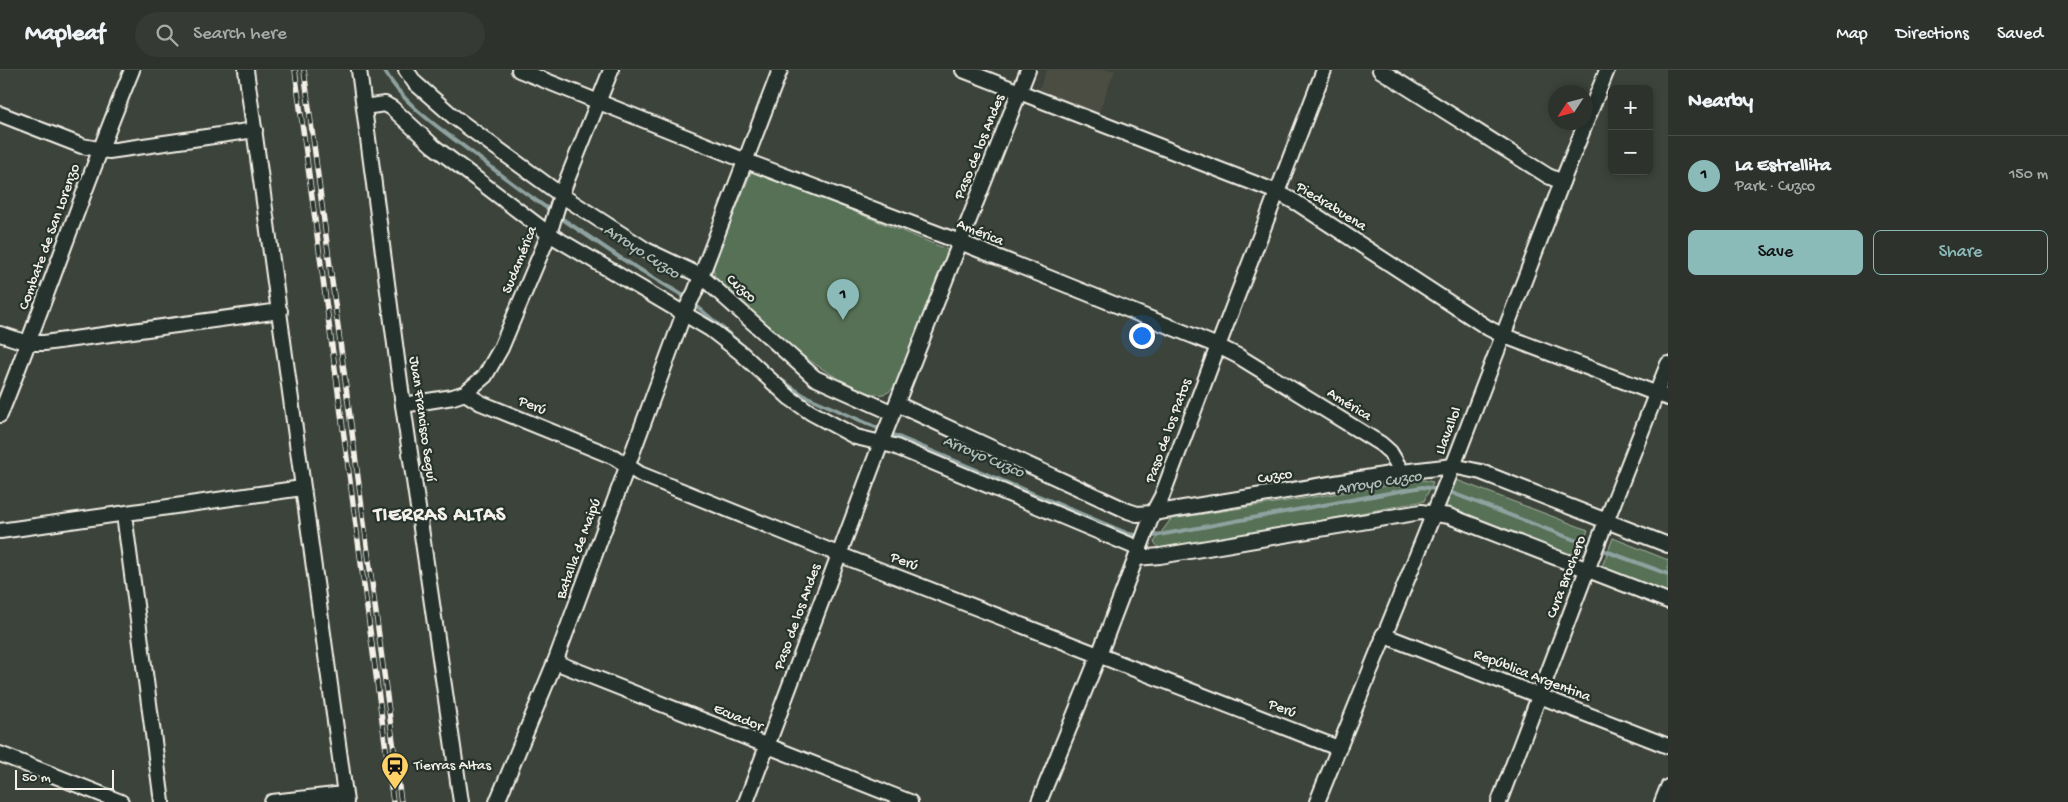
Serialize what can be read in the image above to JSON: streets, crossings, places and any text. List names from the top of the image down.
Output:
{
  "streets": {
    "street": [
      "Paso de los Andes",
      "Piedrabuena",
      "América",
      "Combate de San Lorenzo",
      "Sudamérica",
      "Cuzco",
      "Perú",
      "Juan Francisco Seguí",
      "Paso de los Patos",
      "Llavallol",
      "Batalla de Maipú",
      "Cura Brochero",
      "República Argentina",
      "Ecuador"
    ]
  },
  "crossings": [
    ["Paso de los Andes", "Piedrabuena"],
    ["Paso de los Andes", "América"],
    ["Paso de los Andes", "Cuzco"],
    ["Paso de los Andes", "Perú"],
    ["Paso de los Andes", "Ecuador"],
    ["Piedrabuena", "Paso de los Patos"],
    ["Piedrabuena", "Llavallol"],
    ["Piedrabuena", "Cura Brochero"],
    ["América", "Sudamérica"],
    ["América", "Cuzco"],
    ["América", "Paso de los Patos"],
    ["Sudamérica", "Cuzco"],
    ["Sudamérica", "Perú"],
    ["Sudamérica", "Juan Francisco Seguí"],
    ["Cuzco", "Paso de los Patos"],
    ["Cuzco", "Llavallol"],
    ["Cuzco", "Batalla de Maipú"],
    ["Cuzco", "Cura Brochero"],
    ["Perú", "Paso de los Patos"],
    ["Perú", "Llavallol"],
    ["Perú", "Batalla de Maipú"],
    ["Llavallol", "República Argentina"],
    ["Batalla de Maipú", "Ecuador"],
    ["Cura Brochero", "República Argentina"]
  ],
  "districts": ["TIERRAS ALTAS"],
  "water": ["Arroyo Cuzco"],
  "places": {
    "station": ["Tierras Altas"]
  },
  "scale_bar": "50 m",
  "north": "bottom left",
  "page": {
    "header": "Mapleaf",
    "search": "Search here",
    "nav": ["Map", "Directions", "Saved"],
    "heading": "Nearby",
    "map_buttons": ["+", "−"],
    "list": [
      {
        "mark": "1",
        "name": "La Estrellita",
        "note": "Park · Cuzco",
        "value": "150 m"
      }
    ],
    "buttons": ["Save", "Share"],
    "pins": "1",
    "scale": "50 m"
  }
}
